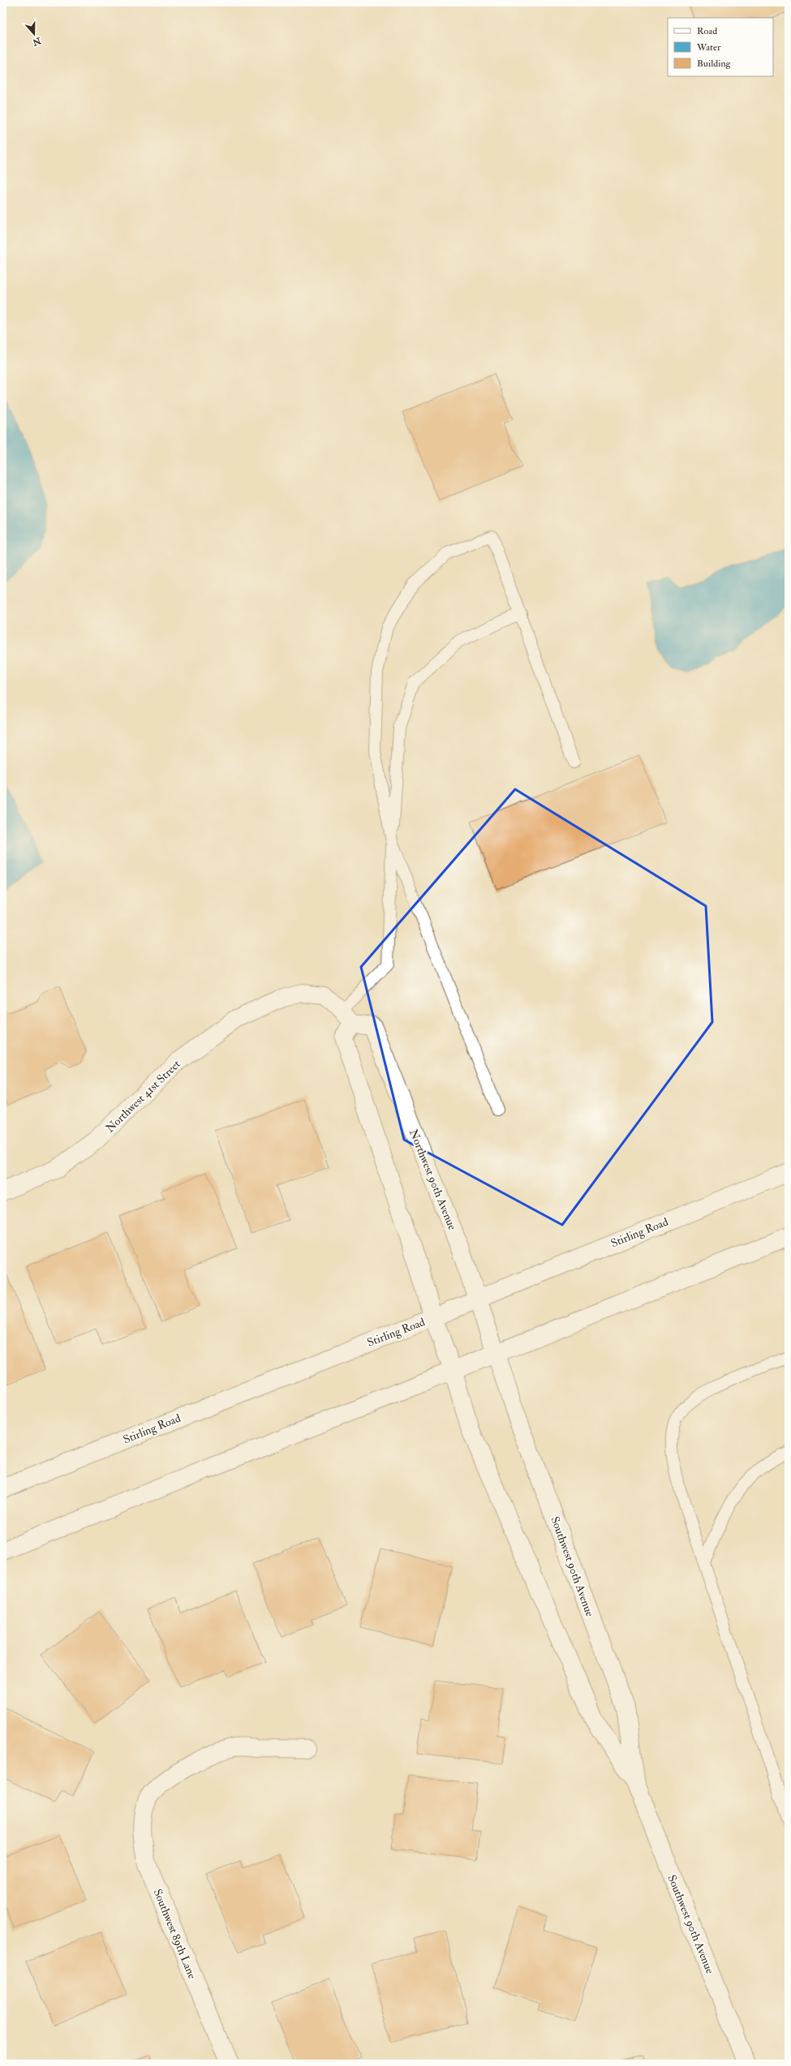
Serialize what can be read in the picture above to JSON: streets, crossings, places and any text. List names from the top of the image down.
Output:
{
  "streets": {
    "street": [
      "Northwest 41st Street",
      "Northwest 90th Avenue",
      "Stirling Road",
      "Southwest 90th Avenue",
      "Southwest 89th Lane"
    ]
  },
  "crossings": [
    ["Northwest 41st Street", "Northwest 90th Avenue"],
    ["Northwest 90th Avenue", "Stirling Road"],
    ["Northwest 90th Avenue", "Southwest 90th Avenue"]
  ],
  "legend": ["Road", "Water", "Building"],
  "north": "bottom"
}
